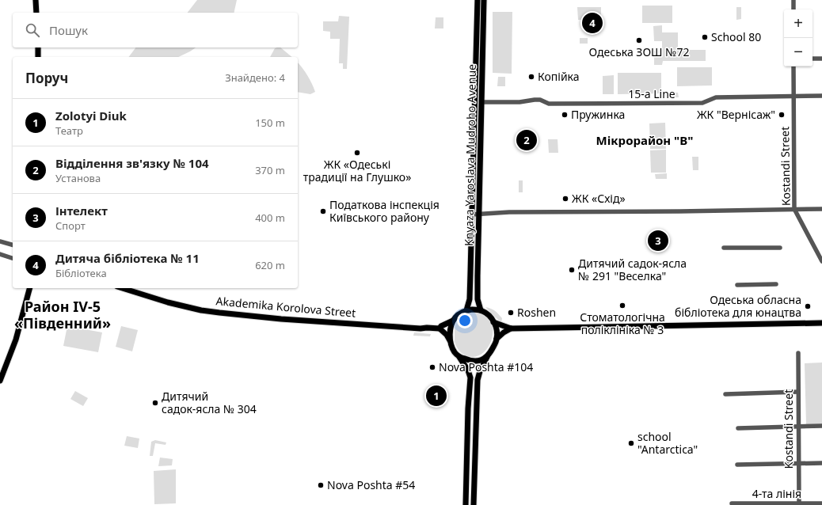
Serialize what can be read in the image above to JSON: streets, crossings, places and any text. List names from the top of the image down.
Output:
{
  "streets": {
    "main road": ["Knyaza Yaroslava Mudroho Avenue", "Akademika Korolova Street"],
    "street": ["15-a Line", "Kostandi Street", "4-та лінія"]
  },
  "crossings": [
    ["15-a Line", "Knyaza Yaroslava Mudroho Avenue"],
    ["15-a Line", "Kostandi Street"],
    ["Kostandi Street", "4-та лінія"]
  ],
  "districts": ["Мікрорайон \"В\"", "Район IV-5 «Південний»"],
  "places": [
    "School 80",
    "Одеська ЗОШ №72",
    "Копійка",
    "Пружинка",
    "ЖК \"Вернісаж\"",
    "ЖК «Одеські традиції на Глушко»",
    "ЖК «Схід»",
    "Податкова інспекція Київського району",
    "Дитячий садок-ясла № 291 \"Веселка\"",
    "Стоматологічна поліклініка № 3",
    "Одеська обласна бібліотека для юнацтва",
    "Roshen",
    "Nova Poshta #104",
    "Дитячий садок-ясла № 304",
    "school \"Antarctica\"",
    "Nova Poshta #54"
  ],
  "page": {
    "map_buttons": ["+", "−"],
    "pins": [
      "4",
      "2",
      "3",
      "1"
    ],
    "search": "Пошук",
    "heading": ["Поруч", "Знайдено: 4"],
    "list": [
      {
        "mark": "1",
        "name": "Zolotyi Diuk",
        "note": "Театр",
        "value": "150 m"
      },
      {
        "mark": "2",
        "name": "Відділення зв'язку № 104",
        "note": "Установа",
        "value": "370 m"
      },
      {
        "mark": "3",
        "name": "Інтелект",
        "note": "Спорт",
        "value": "400 m"
      },
      {
        "mark": "4",
        "name": "Дитяча бібліотека № 11",
        "note": "Бібліотека",
        "value": "620 m"
      }
    ]
  }
}
